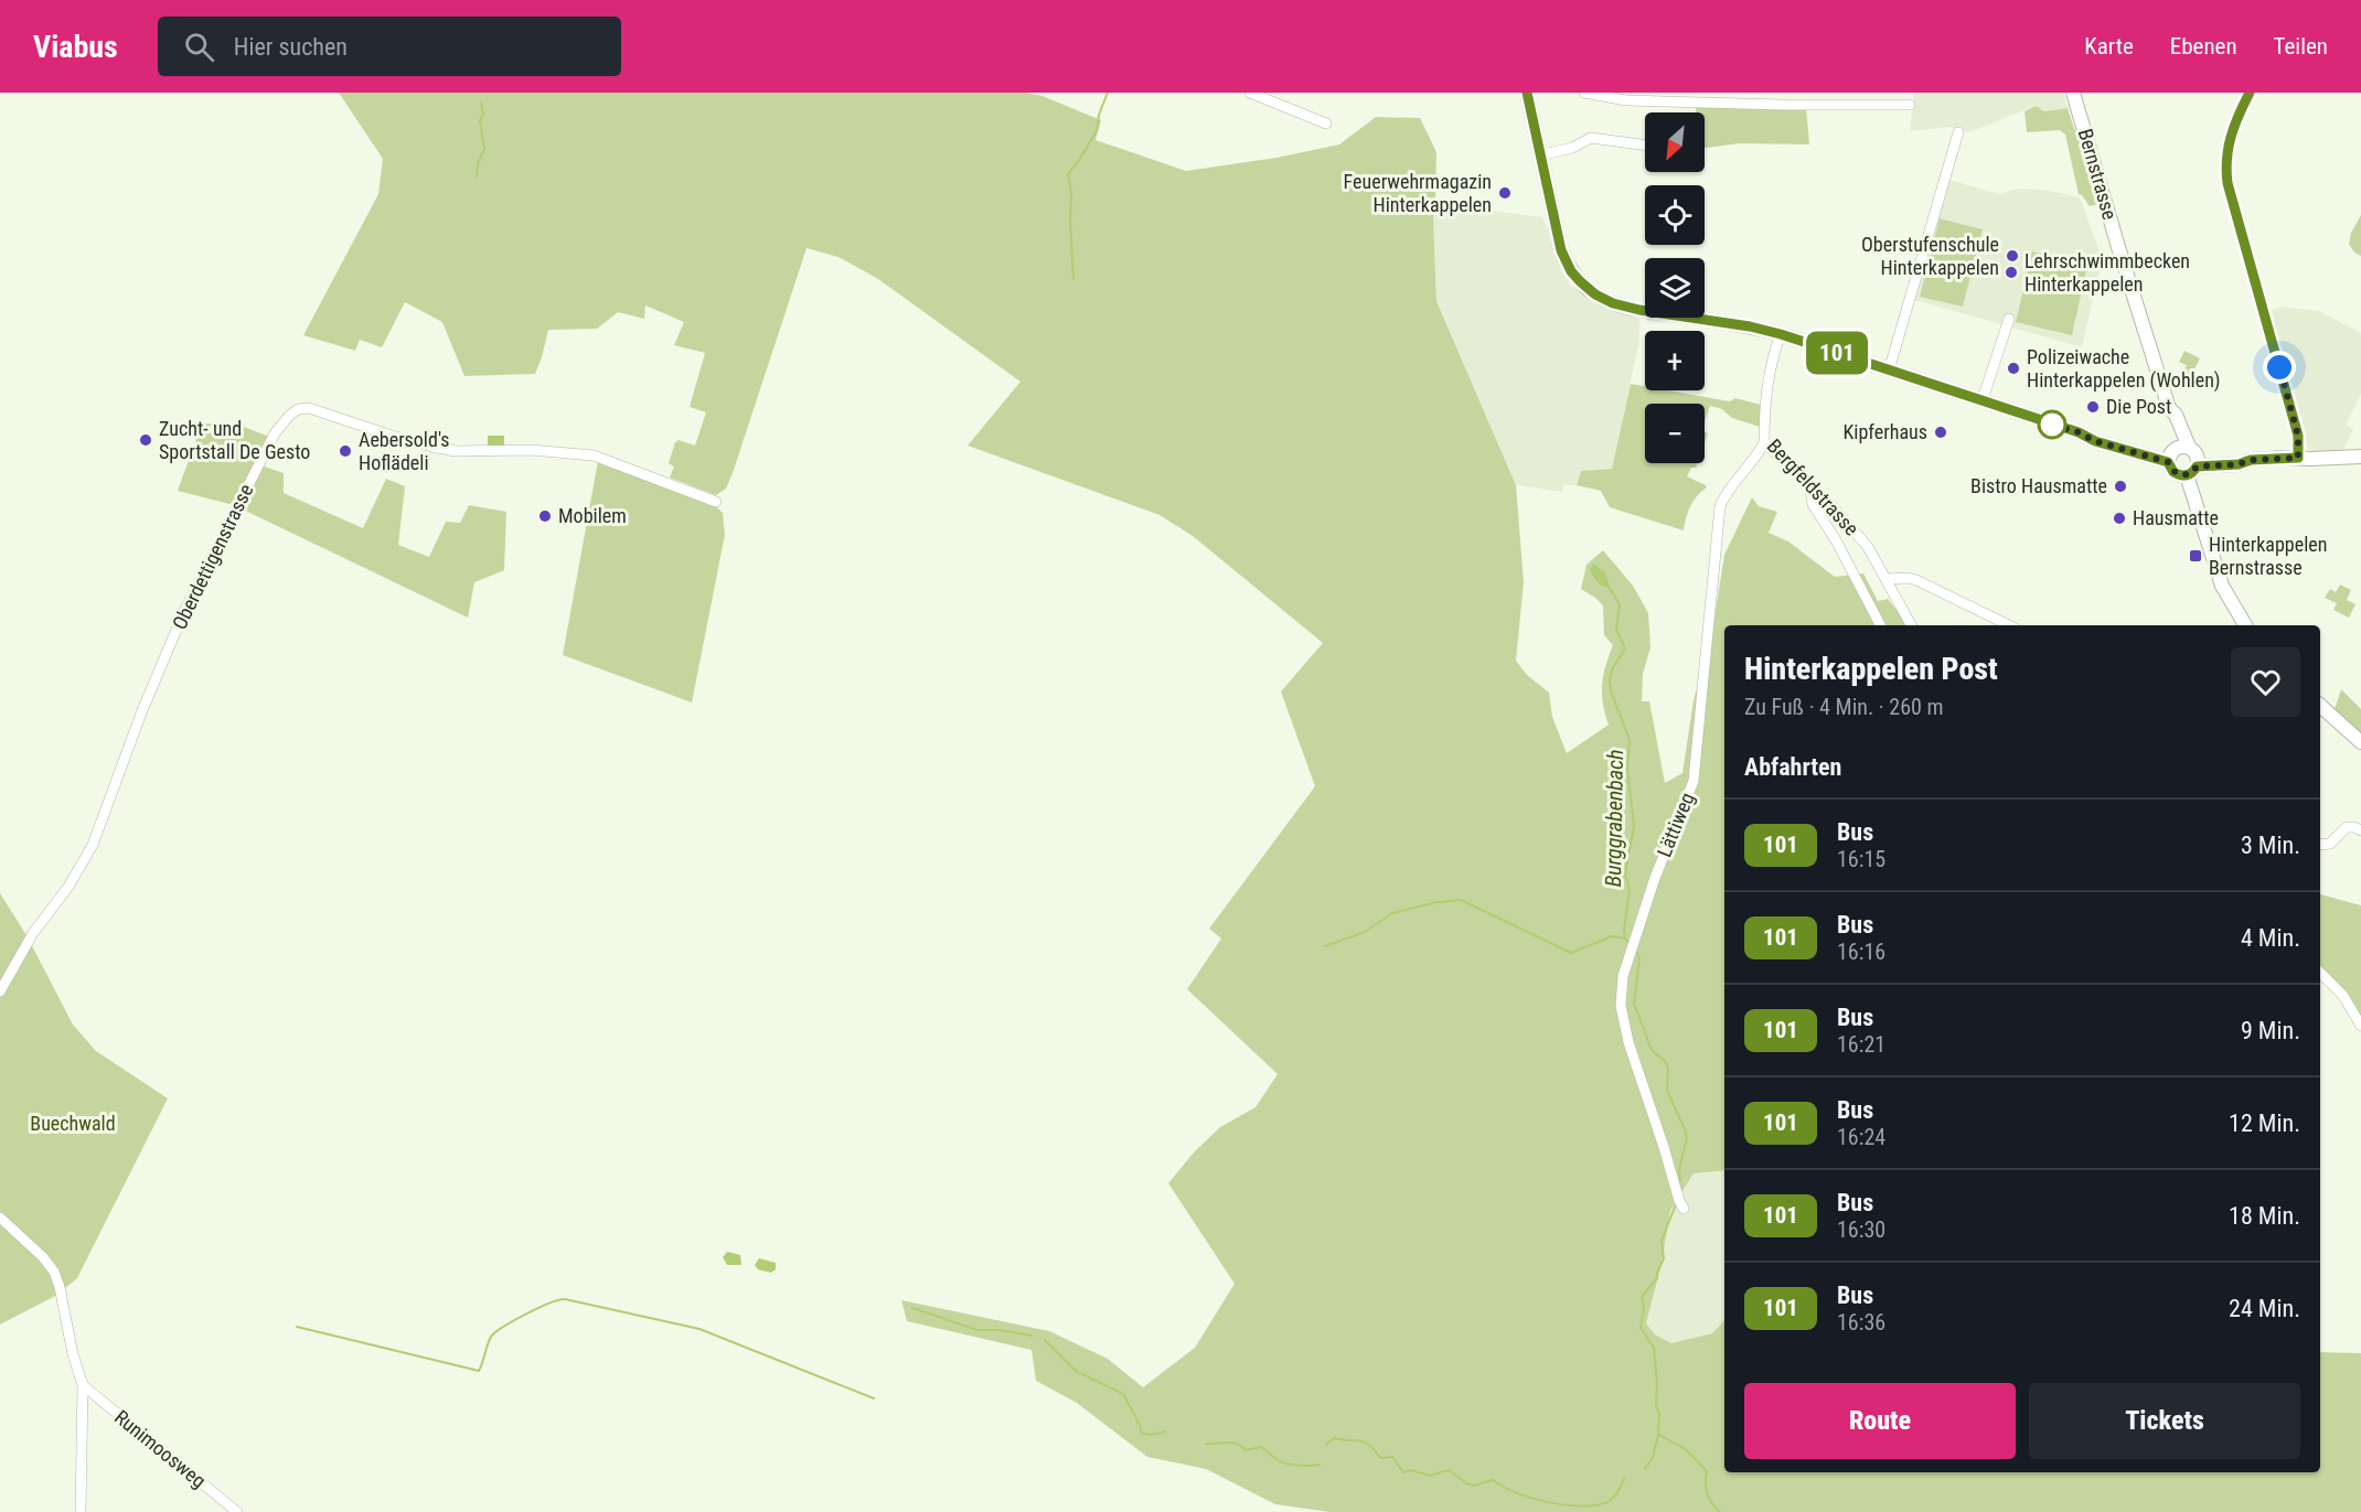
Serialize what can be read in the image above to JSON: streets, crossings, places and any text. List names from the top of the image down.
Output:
{
  "streets": {
    "street": [
      "Bernstrasse",
      "Bergfeldstrasse",
      "Oberdettigenstrasse",
      "Lättiweg",
      "Runimoosweg"
    ]
  },
  "crossings": [
    ["Bergfeldstrasse", "Lättiweg"]
  ],
  "water": ["Burggrabenbach"],
  "parks": ["Buechwald"],
  "places": {
    "other": [
      "Feuerwehrmagazin Hinterkappelen",
      "Oberstufenschule Hinterkappelen",
      "Lehrschwimmbecken Hinterkappelen",
      "Polizeiwache Hinterkappelen (Wohlen)",
      "Die Post",
      "Kipferhaus",
      "Zucht- und Sportstall De Gesto",
      "Aebersold's Hoflädeli",
      "Bistro Hausmatte",
      "Mobilem",
      "Hausmatte"
    ],
    "transit": ["Hinterkappelen Bernstrasse"]
  },
  "lines": ["bus line 101"],
  "north": "bottom left",
  "page": {
    "header": "Viabus",
    "search": "Hier suchen",
    "nav": ["Karte", "Ebenen", "Teilen"],
    "on_map": "101",
    "map_buttons": ["+", "−"],
    "heading": [
      ["Hinterkappelen Post", "Zu Fuß · 4 Min. · 260 m"],
      "Abfahrten"
    ],
    "list": [
      {
        "mark": "101",
        "name": "Bus",
        "note": "16:15",
        "value": "3 Min."
      },
      {
        "mark": "101",
        "name": "Bus",
        "note": "16:16",
        "value": "4 Min."
      },
      {
        "mark": "101",
        "name": "Bus",
        "note": "16:21",
        "value": "9 Min."
      },
      {
        "mark": "101",
        "name": "Bus",
        "note": "16:24",
        "value": "12 Min."
      },
      {
        "mark": "101",
        "name": "Bus",
        "note": "16:30",
        "value": "18 Min."
      },
      {
        "mark": "101",
        "name": "Bus",
        "note": "16:36",
        "value": "24 Min."
      }
    ],
    "buttons": ["Route", "Tickets"]
  }
}
